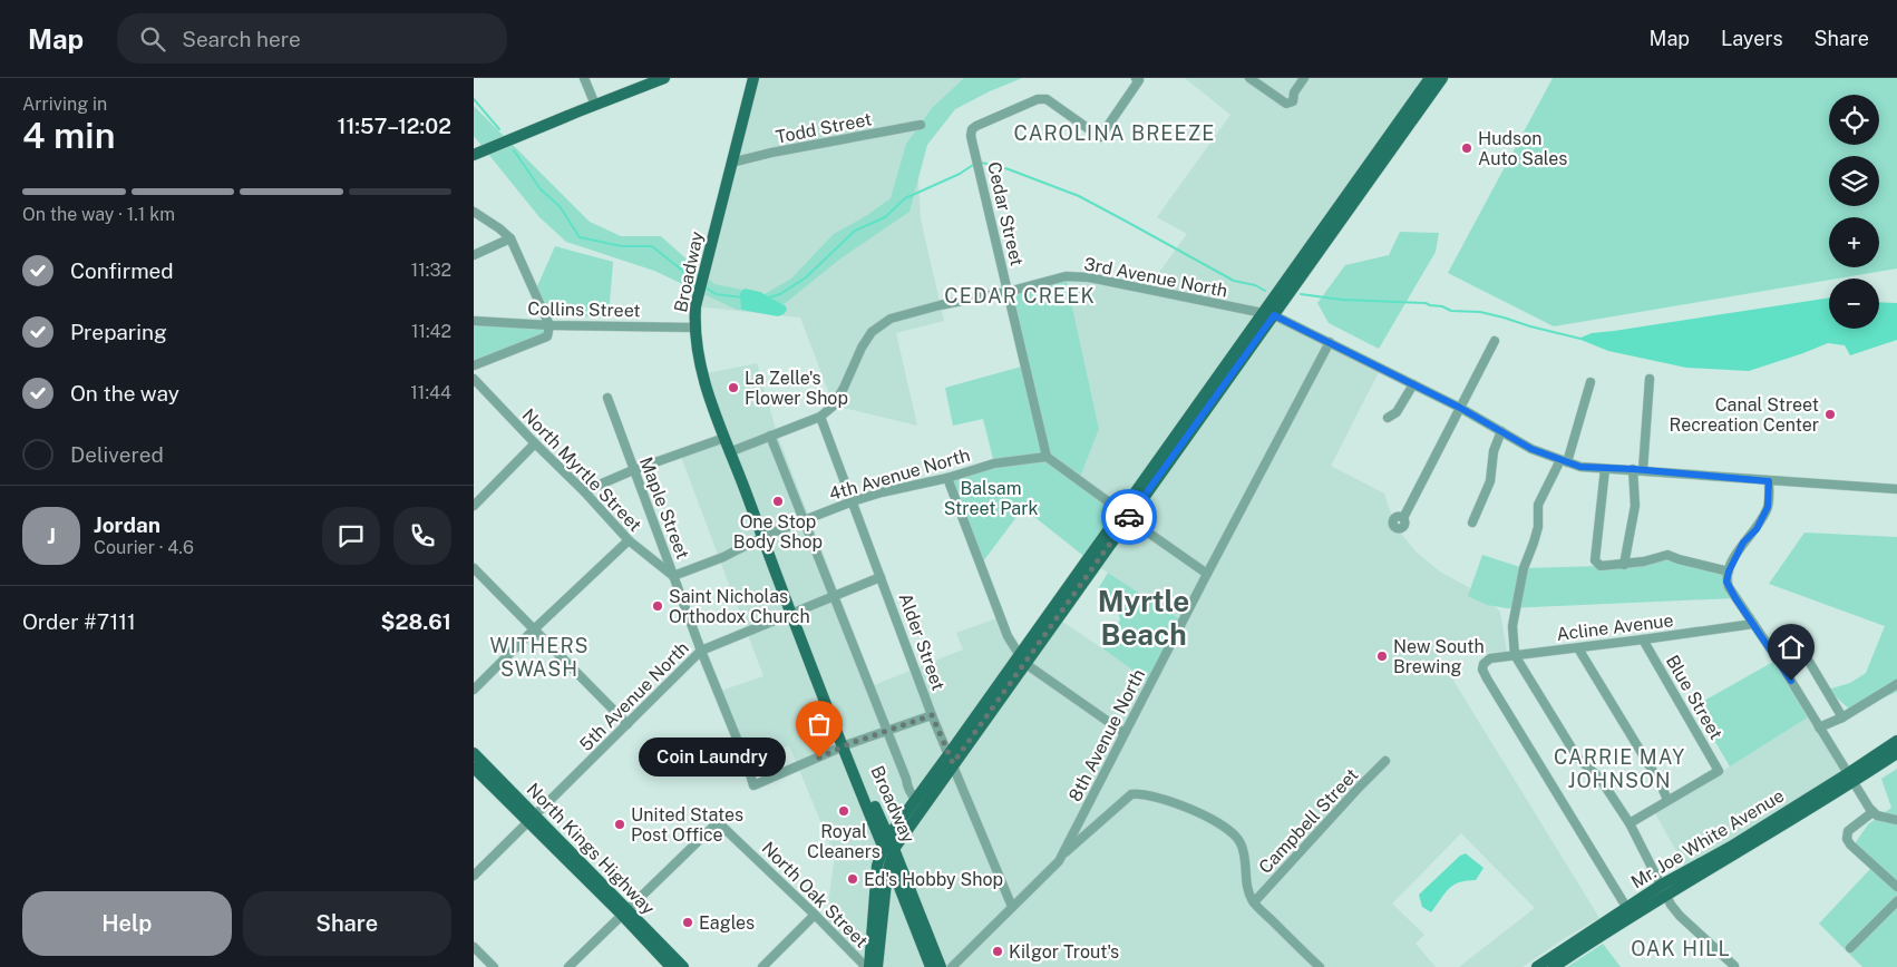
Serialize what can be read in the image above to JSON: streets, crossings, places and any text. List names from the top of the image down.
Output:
{
  "streets": {
    "main road": ["Broadway", "Mr. Joe White Avenue", "North Kings Highway"],
    "street": [
      "Todd Street",
      "Cedar Street",
      "3rd Avenue North",
      "Collins Street",
      "North Myrtle Street",
      "4th Avenue North",
      "Maple Street",
      "Acline Avenue",
      "Alder Street",
      "5th Avenue North",
      "Blue Street",
      "8th Avenue North",
      "Campbell Street",
      "North Oak Street"
    ]
  },
  "crossings": [
    ["Todd Street", "Broadway"],
    ["Cedar Street", "3rd Avenue North"],
    ["Cedar Street", "4th Avenue North"],
    ["Broadway", "3rd Avenue North"],
    ["Broadway", "Collins Street"],
    ["Broadway", "4th Avenue North"],
    ["Broadway", "Maple Street"],
    ["Broadway", "5th Avenue North"],
    ["3rd Avenue North", "Alder Street"],
    ["3rd Avenue North", "8th Avenue North"],
    ["North Myrtle Street", "4th Avenue North"],
    ["North Myrtle Street", "Maple Street"],
    ["4th Avenue North", "Maple Street"],
    ["4th Avenue North", "Alder Street"],
    ["Maple Street", "5th Avenue North"],
    ["Acline Avenue", "Blue Street"],
    ["Acline Avenue", "Mr. Joe White Avenue"],
    ["Alder Street", "5th Avenue North"],
    ["Alder Street", "8th Avenue North"],
    ["5th Avenue North", "North Kings Highway"],
    ["North Kings Highway", "North Oak Street"]
  ],
  "districts": [
    "CAROLINA BREEZE",
    "CEDAR CREEK",
    "Myrtle Beach",
    "WITHERS SWASH",
    "CARRIE MAY JOHNSON",
    "OAK HILL"
  ],
  "parks": ["Balsam Street Park"],
  "places": [
    "Hudson Auto Sales",
    "La Zelle's Flower Shop",
    "Canal Street Recreation Center",
    "One Stop Body Shop",
    "Saint Nicholas Orthodox Church",
    "New South Brewing",
    "Coin Laundry",
    "Royal Cleaners",
    "United States Post Office",
    "Ed's Hobby Shop",
    "Eagles",
    "Kilgor Trout's"
  ],
  "page": {
    "header": "Map",
    "search": "Search here",
    "nav": ["Map", "Layers", "Share"],
    "heading": ["4 min", "Arriving in", "11:57–12:02"],
    "panel": [
      "Jordan",
      "Courier · 4.6",
      "Order #7111",
      "$28.61"
    ],
    "map_buttons": ["+", "−"],
    "bar": "On the way · 1.1 km",
    "list": [
      ["Confirmed", "11:32"],
      ["Preparing", "11:42"],
      ["On the way", "11:44"],
      "Delivered"
    ],
    "round": "J",
    "bubble": "Coin Laundry",
    "buttons": ["Help", "Share"]
  }
}
